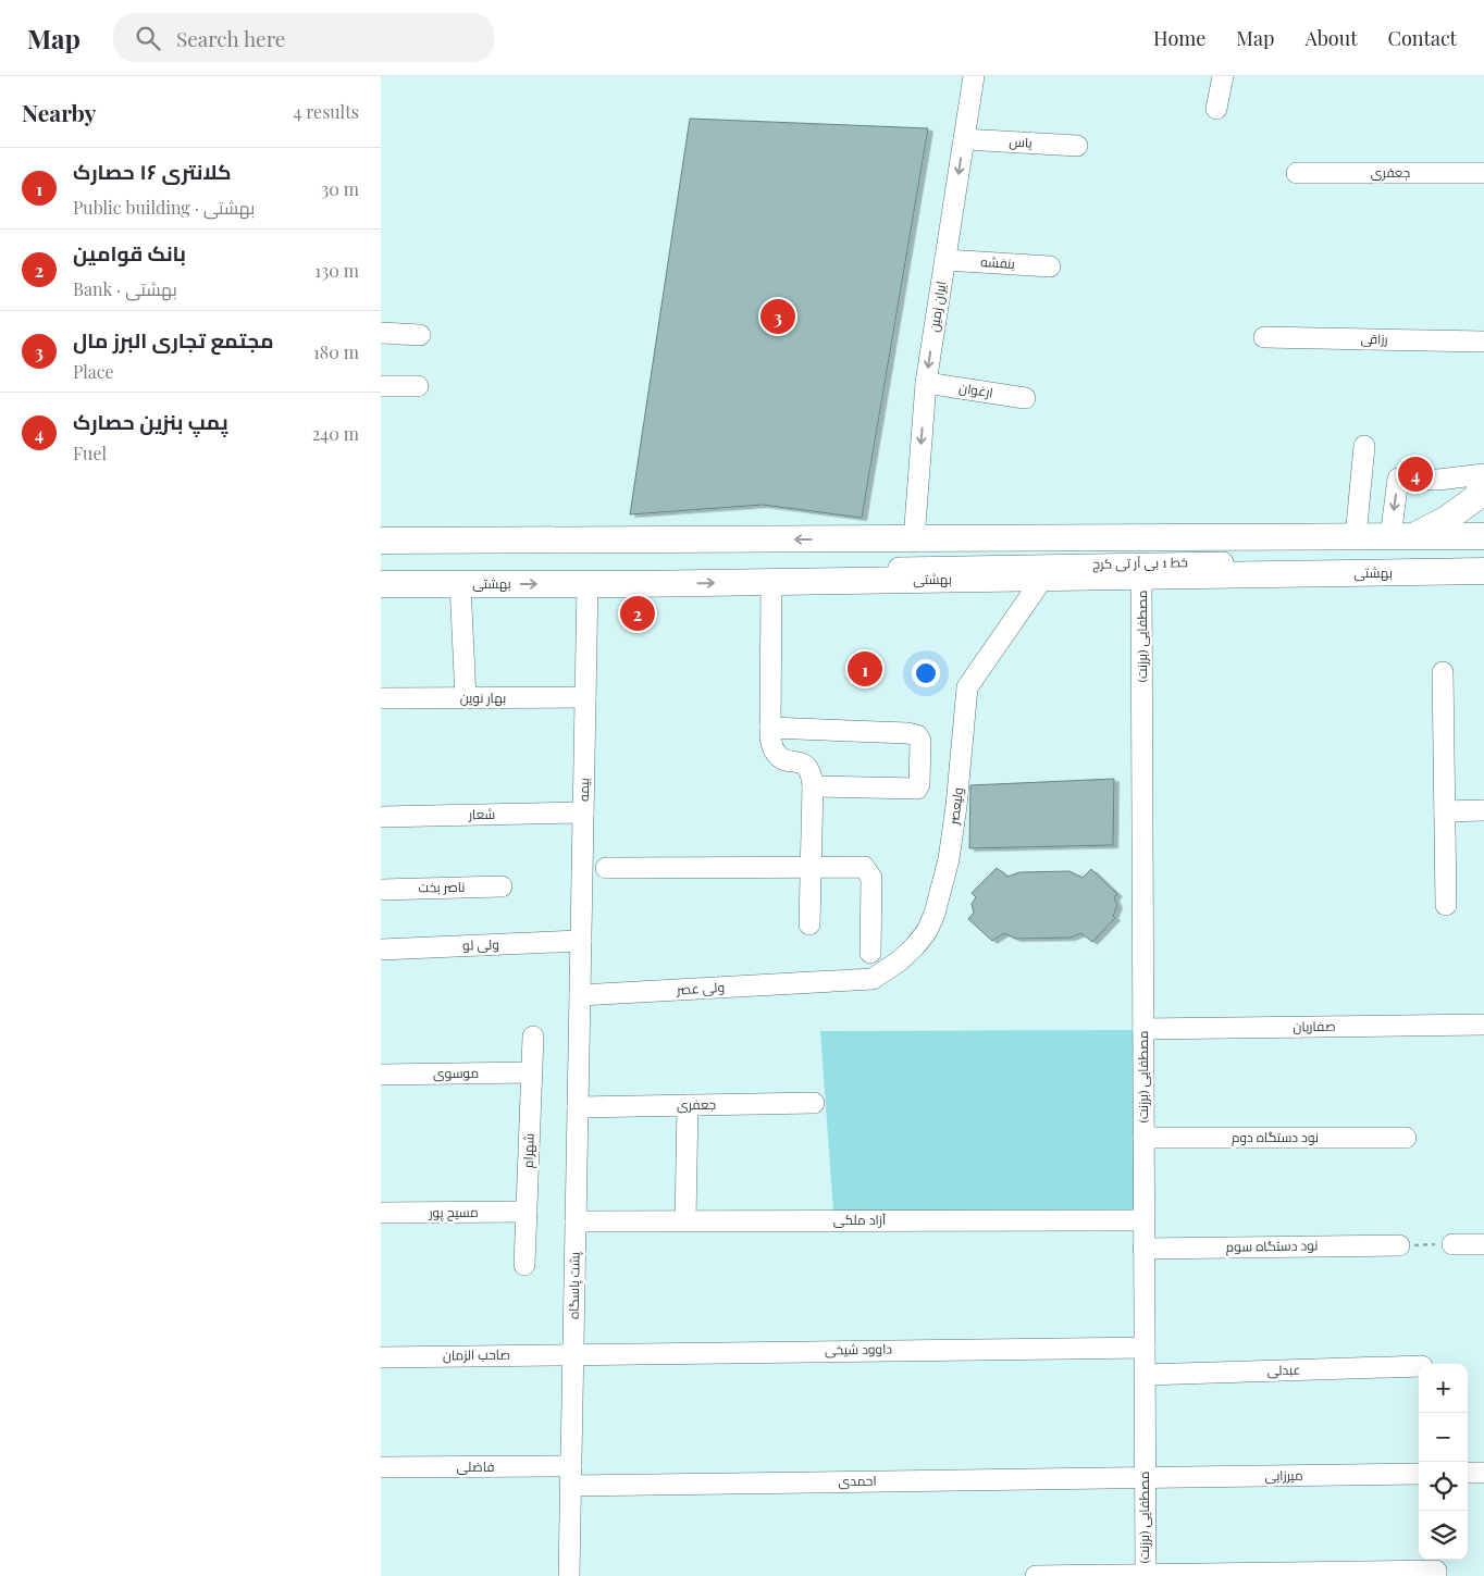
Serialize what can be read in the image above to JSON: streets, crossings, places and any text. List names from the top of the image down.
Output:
{
  "streets": {
    "main road": ["بهشتی"],
    "street": [
      "یاس",
      "جعفری",
      "بنفشه",
      "ایران زمین",
      "رزاقی",
      "ارغوان",
      "خط 1 بی آر تی کرج",
      "مصطفایی (برزنت)",
      "بهار نوین",
      "بیمه",
      "ولیعصر",
      "شعار",
      "ناصر بخت",
      "ولی لو",
      "ولی عصر",
      "صفاریان",
      "موسوی",
      "نود دستگاه دوم",
      "شهرام",
      "مسیح پور",
      "آزاد ملکی",
      "نود دستگاه سوم",
      "پشت پاسگاه",
      "داوود شیخی",
      "صاحب الزمان",
      "عبدلی",
      "فاضلی",
      "میرزایی",
      "احمدی"
    ]
  },
  "crossings": [
    ["یاس", "ایران زمین"],
    ["جعفری", "پشت پاسگاه"],
    ["بنفشه", "ایران زمین"],
    ["ایران زمین", "ارغوان"],
    ["خط 1 بی آر تی کرج", "بهشتی"],
    ["بهشتی", "مصطفایی (برزنت)"],
    ["بهشتی", "بیمه"],
    ["بهشتی", "ولیعصر"],
    ["مصطفایی (برزنت)", "صفاریان"],
    ["مصطفایی (برزنت)", "نود دستگاه دوم"],
    ["مصطفایی (برزنت)", "آزاد ملکی"],
    ["مصطفایی (برزنت)", "نود دستگاه سوم"],
    ["مصطفایی (برزنت)", "داوود شیخی"],
    ["مصطفایی (برزنت)", "عبدلی"],
    ["مصطفایی (برزنت)", "میرزایی"],
    ["مصطفایی (برزنت)", "احمدی"],
    ["بهار نوین", "بیمه"],
    ["بیمه", "شعار"],
    ["بیمه", "ولی لو"],
    ["بیمه", "ولی عصر"],
    ["بیمه", "پشت پاسگاه"],
    ["ولیعصر", "ولی عصر"],
    ["ولی عصر", "پشت پاسگاه"],
    ["موسوی", "شهرام"],
    ["شهرام", "مسیح پور"],
    ["آزاد ملکی", "پشت پاسگاه"],
    ["پشت پاسگاه", "داوود شیخی"],
    ["پشت پاسگاه", "صاحب الزمان"],
    ["پشت پاسگاه", "فاضلی"],
    ["پشت پاسگاه", "احمدی"],
    ["داوود شیخی", "صاحب الزمان"],
    ["فاضلی", "احمدی"],
    ["میرزایی", "احمدی"]
  ],
  "one_way": ["ایران زمین"],
  "page": {
    "header": "Map",
    "search": "Search here",
    "nav": [
      "Home",
      "Map",
      "About",
      "Contact"
    ],
    "heading": ["Nearby", "4 results"],
    "list": [
      {
        "mark": "1",
        "name": "کلانتری ۱۶ حصارک",
        "note": "Public building · بهشتی",
        "value": "30 m"
      },
      {
        "mark": "2",
        "name": "بانک قوامین",
        "note": "Bank · بهشتی",
        "value": "130 m"
      },
      {
        "mark": "3",
        "name": "مجتمع تجاری البرز مال",
        "note": "Place",
        "value": "180 m"
      },
      {
        "mark": "4",
        "name": "پمپ بنزین حصارک",
        "note": "Fuel",
        "value": "240 m"
      }
    ],
    "pins": [
      "3",
      "4",
      "2",
      "1"
    ],
    "map_buttons": ["+", "−"]
  }
}
